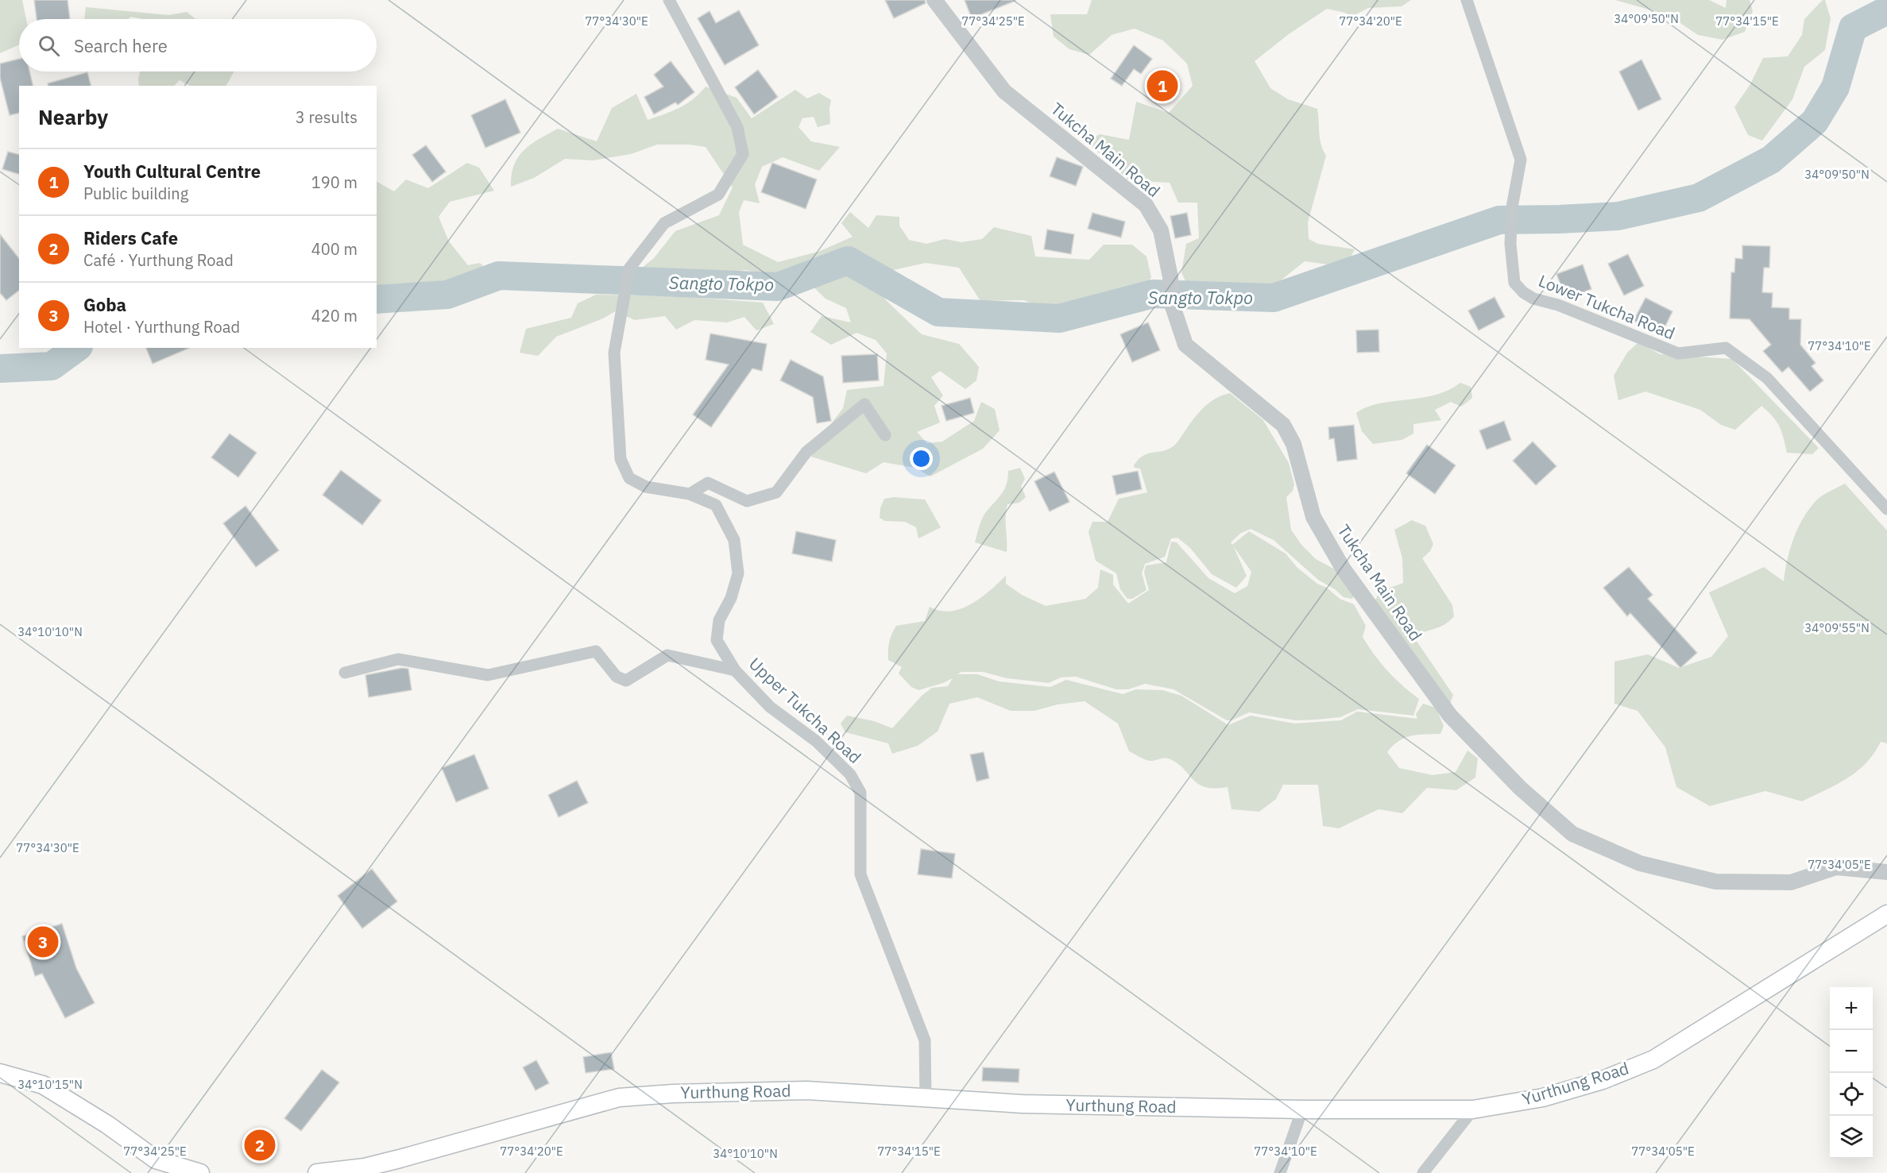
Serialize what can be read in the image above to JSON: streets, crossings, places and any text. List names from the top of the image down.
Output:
{
  "streets": {
    "main road": ["Yurthung Road"],
    "street": ["Tukcha Main Road", "Lower Tukcha Road", "Upper Tukcha Road"]
  },
  "crossings": [
    ["Upper Tukcha Road", "Yurthung Road"]
  ],
  "water": ["Sangto Tokpo"],
  "page": {
    "search": "Search here",
    "pins": ["1", "3", "2"],
    "heading": ["Nearby", "3 results"],
    "list": [
      {
        "mark": "1",
        "name": "Youth Cultural Centre",
        "note": "Public building",
        "value": "190 m"
      },
      {
        "mark": "2",
        "name": "Riders Cafe",
        "note": "Café · Yurthung Road",
        "value": "400 m"
      },
      {
        "mark": "3",
        "name": "Goba",
        "note": "Hotel · Yurthung Road",
        "value": "420 m"
      }
    ],
    "map_buttons": ["+", "−"]
  },
  "coordinates": [
    "34°09'50\"N",
    "77°34'20\"E",
    "77°34'15\"E",
    "77°34'30\"E",
    "77°34'25\"E",
    "77°34'10\"E",
    "34°09'55\"N",
    "34°10'10\"N",
    "77°34'05\"E",
    "34°10'15\"N"
  ]
}
